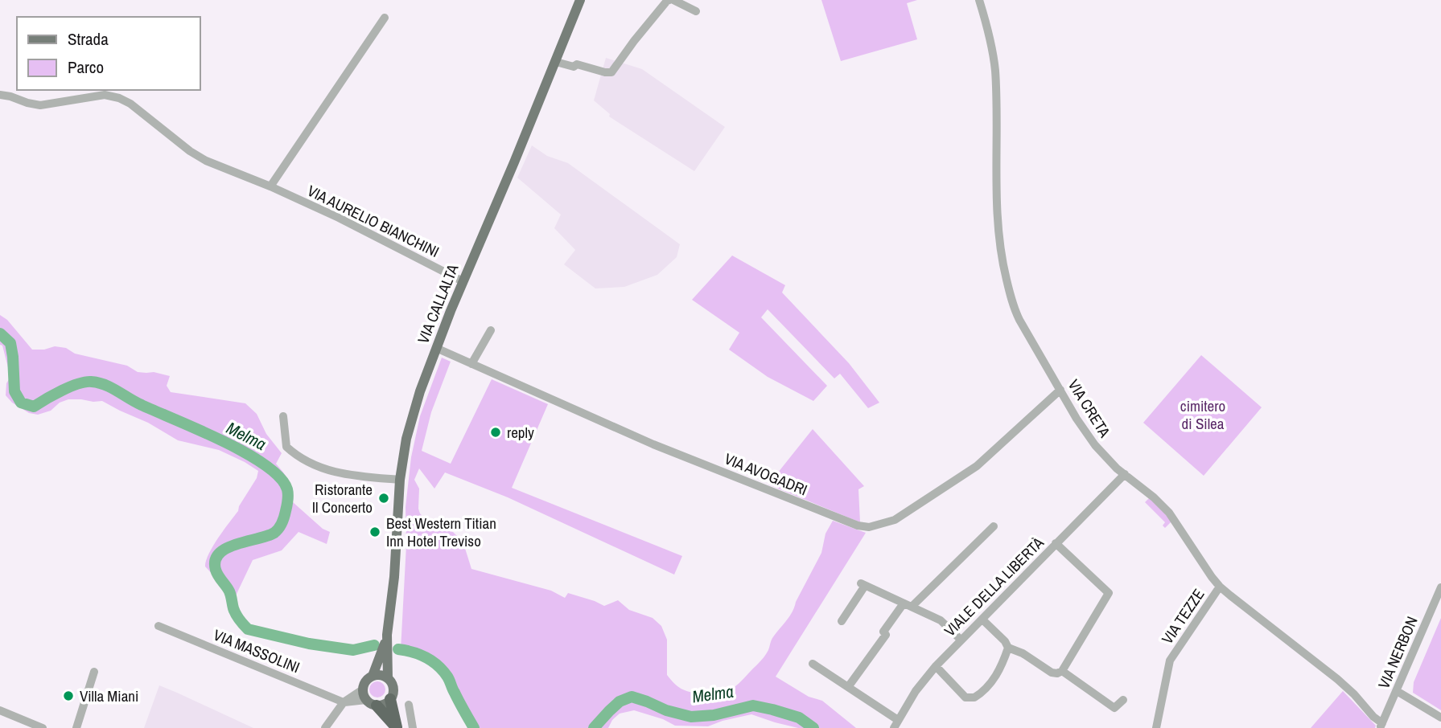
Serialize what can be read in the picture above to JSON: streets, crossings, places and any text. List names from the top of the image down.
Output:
{
  "streets": {
    "main road": ["VIA CALLALTA"],
    "street": [
      "VIA AURELIO BIANCHINI",
      "VIA CRETA",
      "VIA AVOGADRI",
      "VIALE DELLA LIBERTÀ",
      "VIA TEZZE",
      "VIA MASSOLINI",
      "VIA NERBON"
    ]
  },
  "crossings": [
    ["VIA AURELIO BIANCHINI", "VIA CALLALTA"],
    ["VIA CALLALTA", "VIA AVOGADRI"],
    ["VIA CRETA", "VIA AVOGADRI"],
    ["VIA CRETA", "VIALE DELLA LIBERTÀ"],
    ["VIA CRETA", "VIA TEZZE"],
    ["VIA CRETA", "VIA NERBON"]
  ],
  "water": ["Melma"],
  "parks": ["cimitero di Silea"],
  "places": [
    "reply",
    "Ristorante Il Concerto",
    "Best Western Titian Inn Hotel Treviso",
    "Villa Miani"
  ],
  "legend": ["Strada", "Parco"]
}
